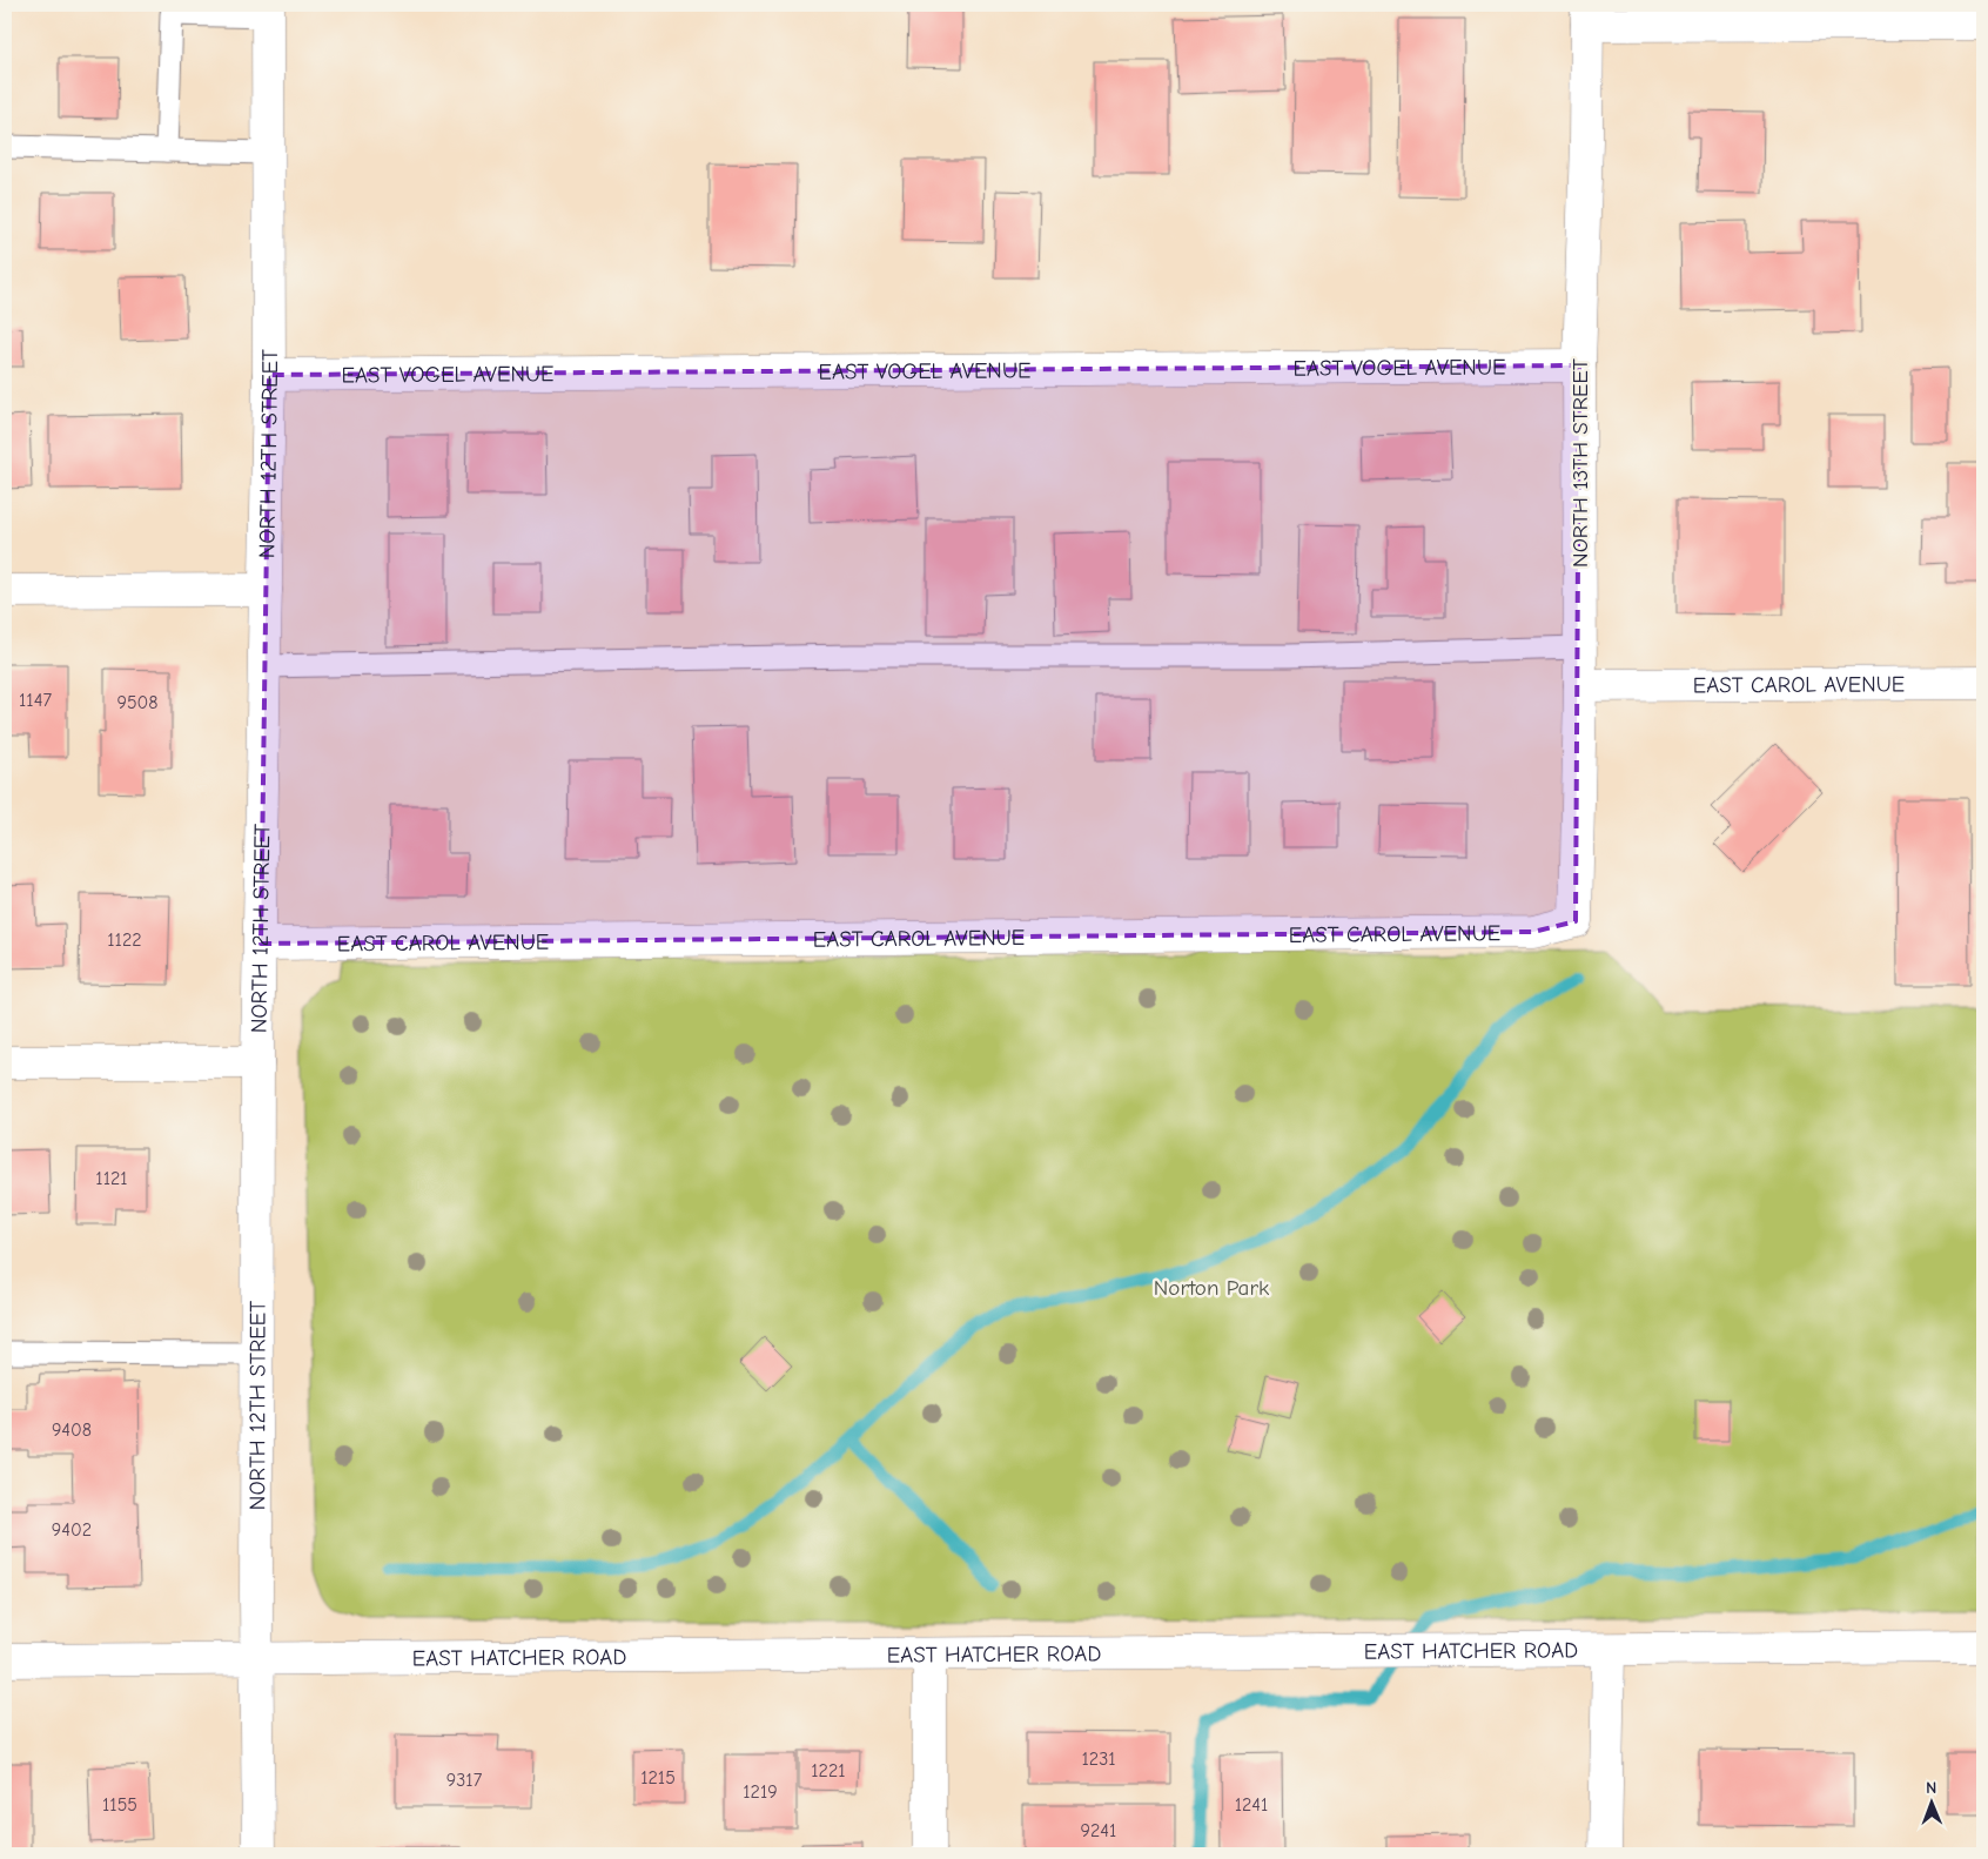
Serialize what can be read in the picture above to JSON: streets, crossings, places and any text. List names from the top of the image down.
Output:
{
  "streets": {
    "street": [
      "EAST VOGEL AVENUE",
      "NORTH 12TH STREET",
      "NORTH 13TH STREET",
      "EAST CAROL AVENUE",
      "EAST HATCHER ROAD"
    ]
  },
  "crossings": [
    ["EAST VOGEL AVENUE", "NORTH 12TH STREET"],
    ["EAST VOGEL AVENUE", "NORTH 13TH STREET"],
    ["NORTH 12TH STREET", "EAST CAROL AVENUE"],
    ["NORTH 12TH STREET", "EAST HATCHER ROAD"],
    ["NORTH 13TH STREET", "EAST CAROL AVENUE"]
  ],
  "parks": ["Norton Park"],
  "house_numbers": [
    "1147",
    "9508",
    "1122",
    "1121",
    "9408",
    "9402",
    "1231",
    "1221",
    "1215",
    "9317",
    "1219",
    "1155",
    "1241",
    "9241"
  ],
  "north": "top"
}
